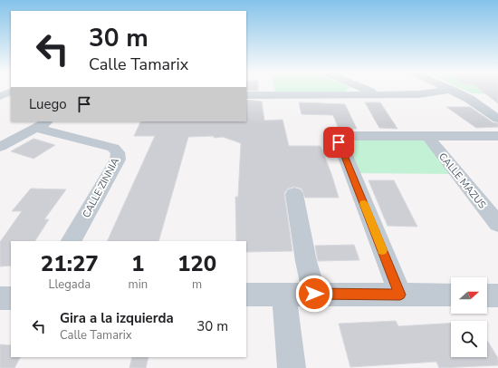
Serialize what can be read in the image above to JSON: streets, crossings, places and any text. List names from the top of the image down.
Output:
{
  "streets": {
    "street": ["CALLE MAZUS", "CALLE ZINNIA"]
  },
  "north": "right",
  "page": {
    "turn": ["30 m", "Calle Tamarix"],
    "then": "Luego",
    "eta": [
      "21:27",
      "Llegada",
      "1",
      "min",
      "120",
      "m"
    ],
    "list": [
      {
        "name": "Gira a la izquierda",
        "note": "Calle Tamarix",
        "value": "30 m"
      }
    ]
  }
}
